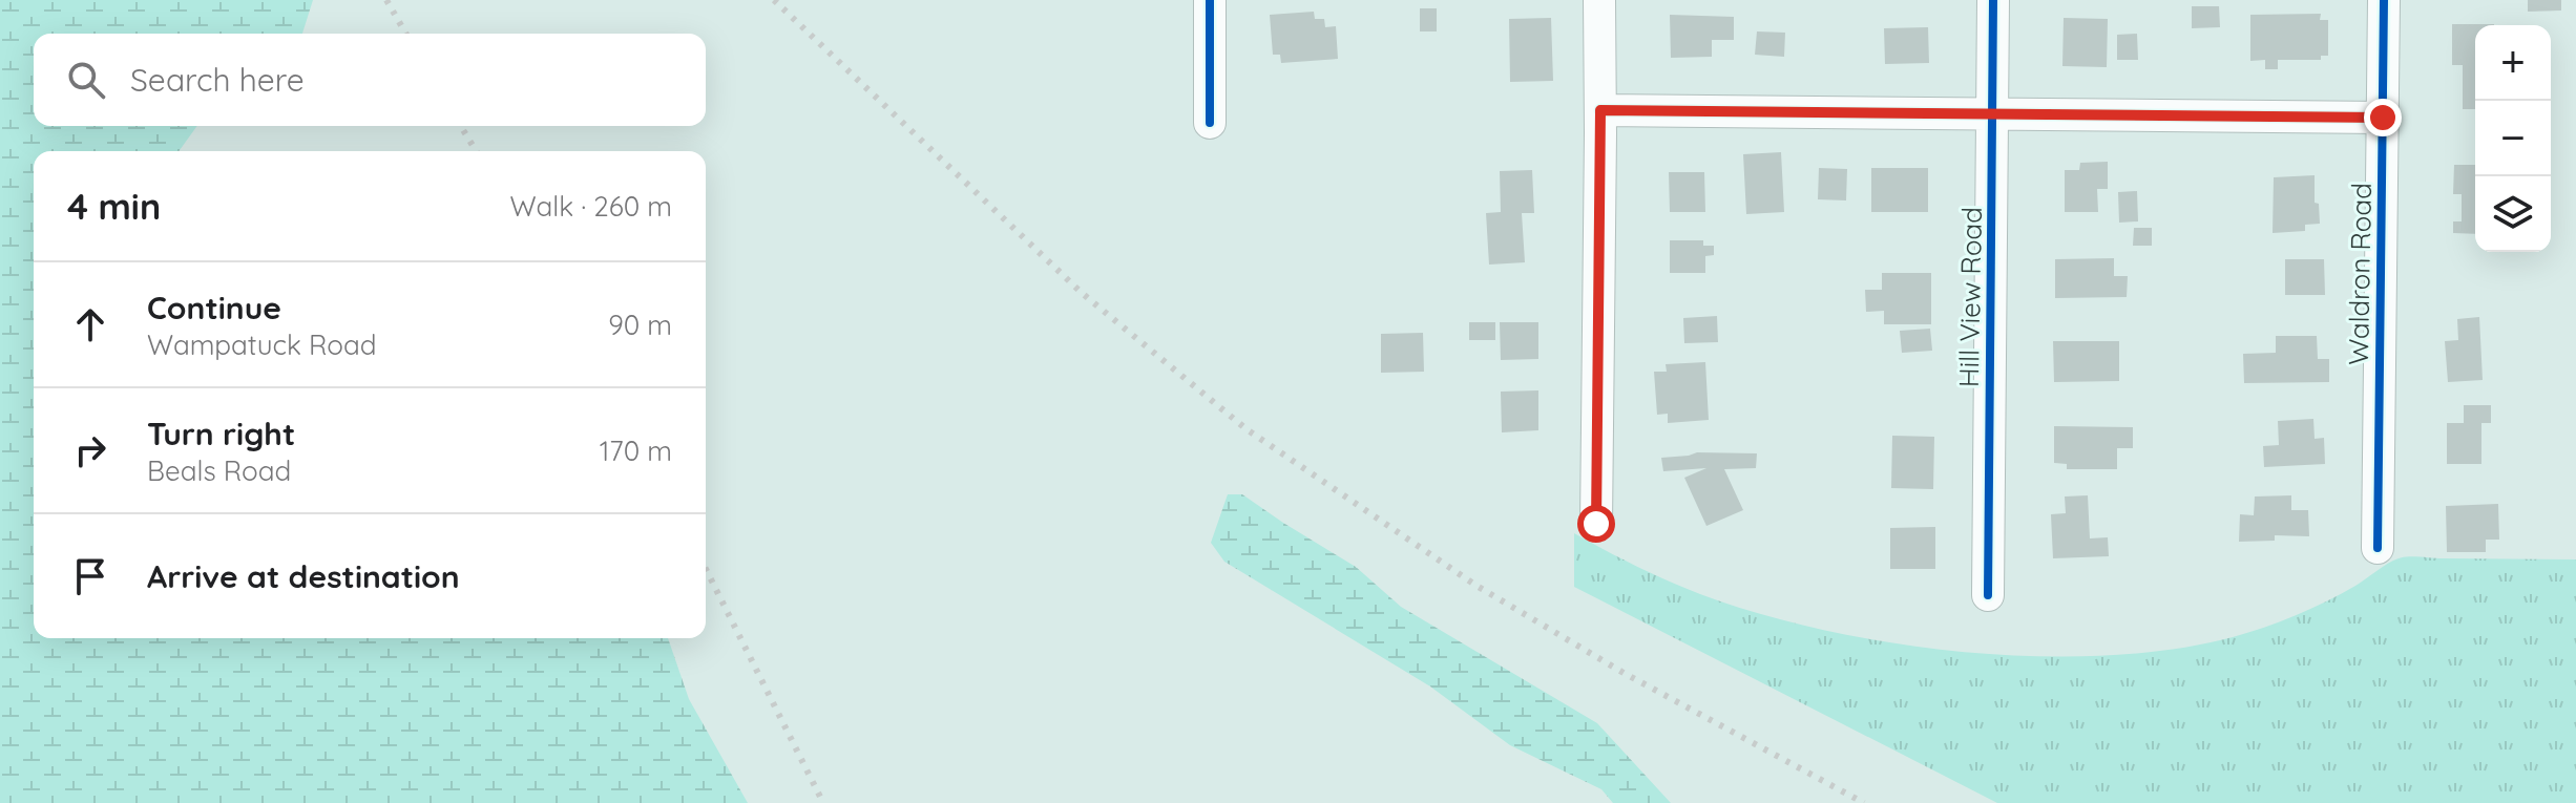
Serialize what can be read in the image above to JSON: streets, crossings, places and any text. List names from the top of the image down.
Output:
{
  "streets": {
    "street": ["Waldron Road", "Hill View Road"]
  },
  "page": {
    "map_buttons": ["+", "−"],
    "search": "Search here",
    "heading": ["4 min", "Walk · 260 m"],
    "list": [
      ["Continue", "Wampatuck Road", "90 m"],
      ["Turn right", "Beals Road", "170 m"],
      "Arrive at destination"
    ]
  }
}
